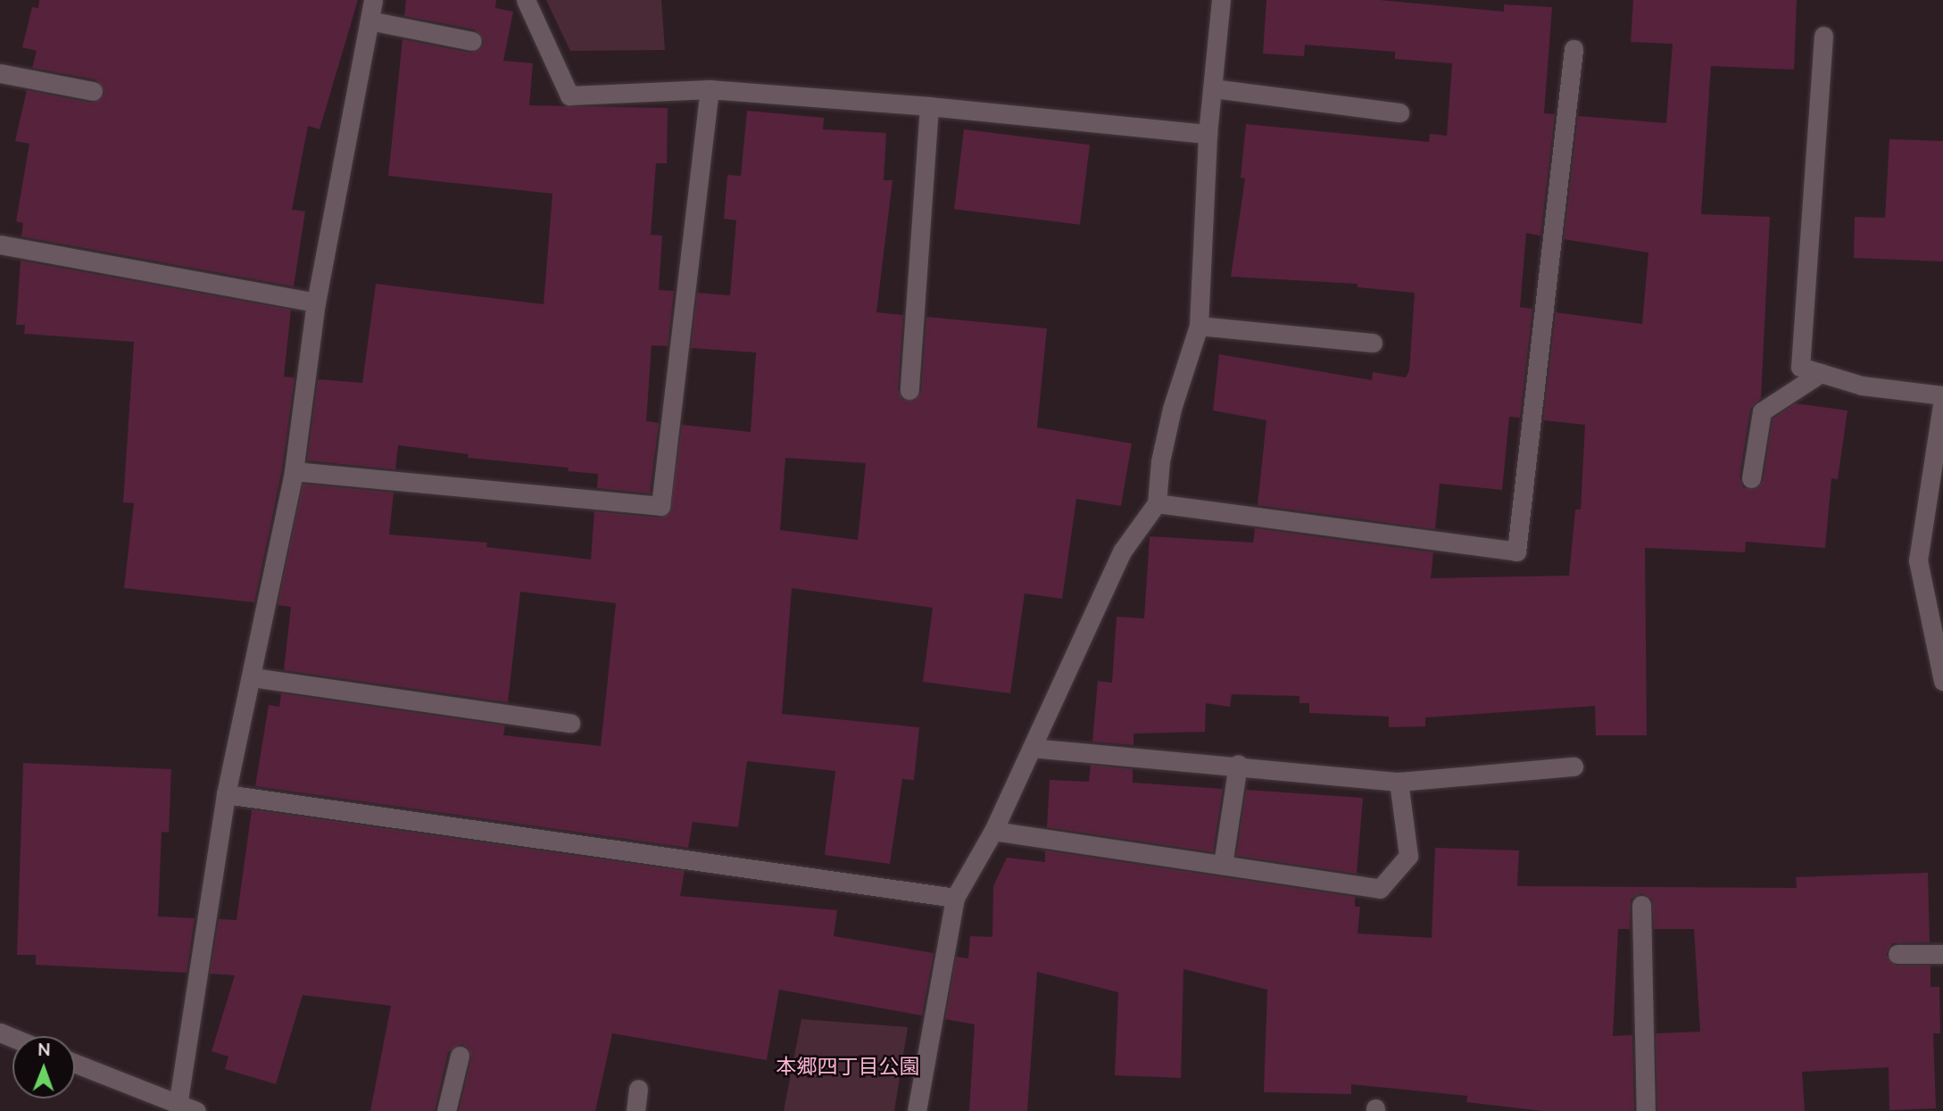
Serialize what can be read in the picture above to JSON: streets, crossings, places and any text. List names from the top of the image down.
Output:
{
  "parks": ["本郷四丁目公園"],
  "north": "top"
}
